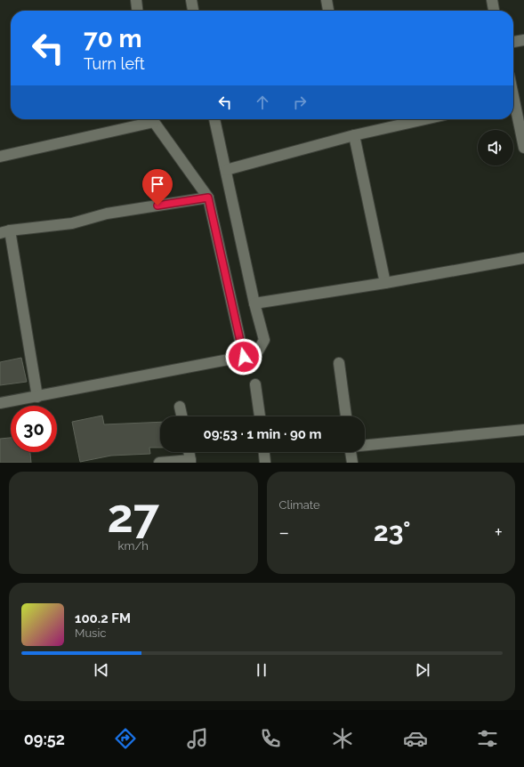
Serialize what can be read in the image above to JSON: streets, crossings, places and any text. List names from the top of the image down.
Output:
{
  "page": {
    "turn": ["70 m", "Turn left"],
    "limit": "30",
    "trip": "09:53 · 1 min · 90 m",
    "tile": [
      ["27", "km/h"],
      "Climate"
    ],
    "heat": ["−", "23°", "+"],
    "song": ["100.2 FM", "Music"],
    "tabs": "09:52"
  }
}
